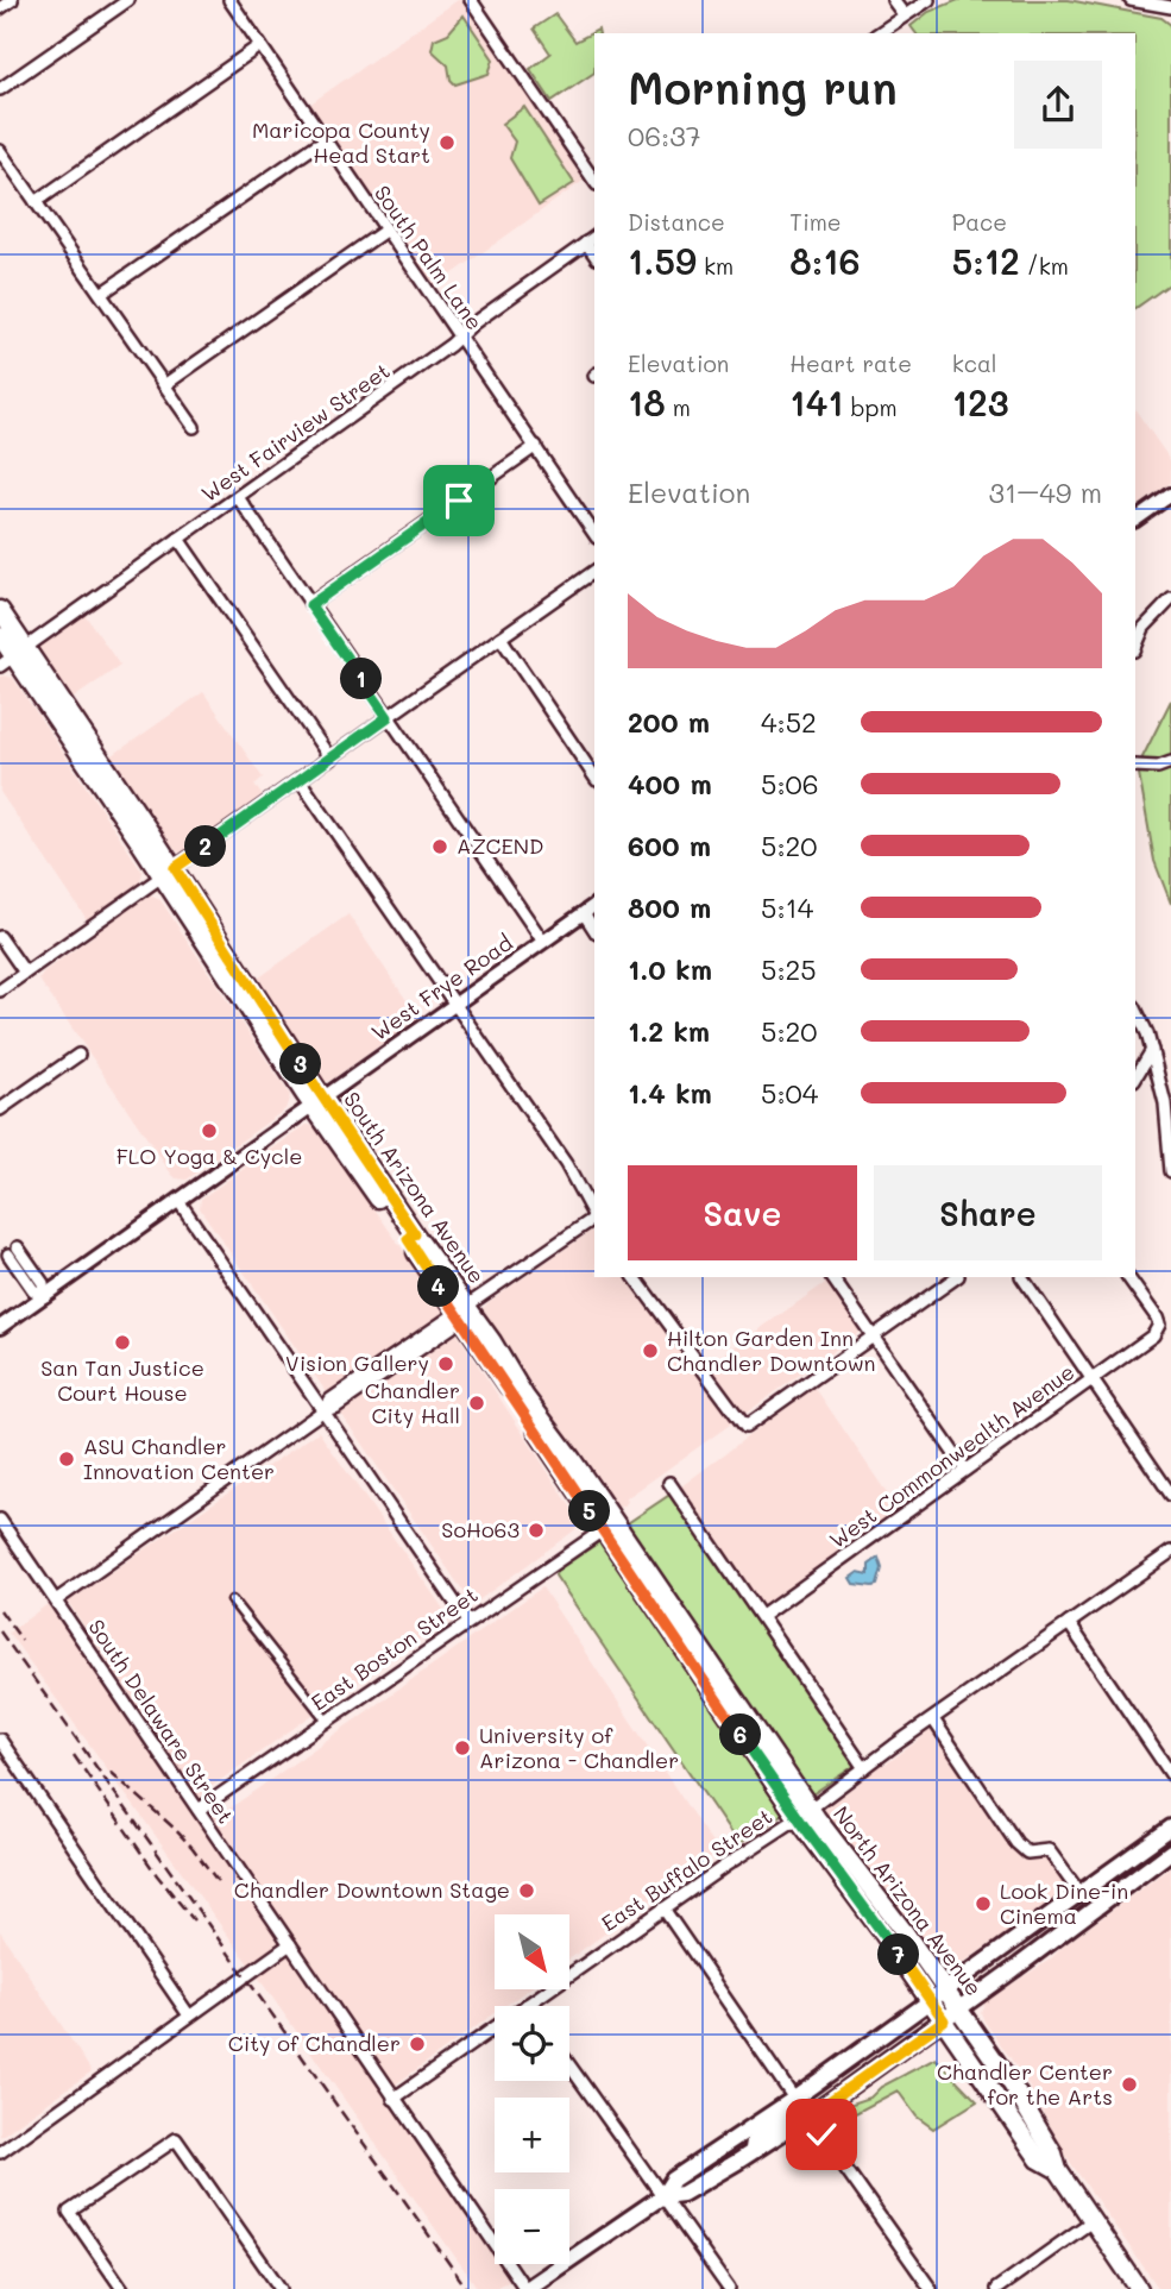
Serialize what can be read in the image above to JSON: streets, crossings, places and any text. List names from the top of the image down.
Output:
{
  "streets": {
    "main road": ["South Arizona Avenue", "North Arizona Avenue"],
    "street": [
      "South Palm Lane",
      "West Fairview Street",
      "West Frye Road",
      "West Commonwealth Avenue",
      "East Boston Street",
      "South Delaware Street",
      "East Buffalo Street"
    ]
  },
  "crossings": [
    ["South Palm Lane", "West Fairview Street"],
    ["West Fairview Street", "South Arizona Avenue"],
    ["West Frye Road", "South Arizona Avenue"],
    ["South Arizona Avenue", "East Boston Street"],
    ["South Arizona Avenue", "North Arizona Avenue"],
    ["East Boston Street", "South Delaware Street"],
    ["South Delaware Street", "East Buffalo Street"],
    ["East Buffalo Street", "North Arizona Avenue"]
  ],
  "places": [
    "Maricopa County Head Start",
    "AZCEND",
    "FLO Yoga & Cycle",
    "San Tan Justice Court House",
    "Hilton Garden Inn Chandler Downtown",
    "Vision Gallery",
    "Chandler City Hall",
    "ASU Chandler Innovation Center",
    "SoHo63",
    "University of Arizona - Chandler",
    "Chandler Downtown Stage",
    "Look Dine-in Cinema",
    "City of Chandler",
    "Chandler Center for the Arts"
  ],
  "north": "bottom right",
  "page": {
    "heading": ["Morning run", "06:37"],
    "stats": [
      ["Distance", "1.59 km"],
      ["Time", "8:16"],
      ["Pace", "5:12 /km"],
      ["Elevation", "18 m"],
      ["Heart rate", "141 bpm"],
      ["kcal", "123"]
    ],
    "chart": ["Elevation", "31–49 m"],
    "pins": [
      "1",
      "2",
      "3",
      "4",
      "5",
      "6",
      "7"
    ],
    "list": [
      {
        "name": "200 m",
        "note": "4:52"
      },
      {
        "name": "400 m",
        "note": "5:06"
      },
      {
        "name": "600 m",
        "note": "5:20"
      },
      {
        "name": "800 m",
        "note": "5:14"
      },
      {
        "name": "1.0 km",
        "note": "5:25"
      },
      {
        "name": "1.2 km",
        "note": "5:20"
      },
      {
        "name": "1.4 km",
        "note": "5:04"
      }
    ],
    "buttons": ["Save", "Share"],
    "map_buttons": ["+", "−"]
  }
}
